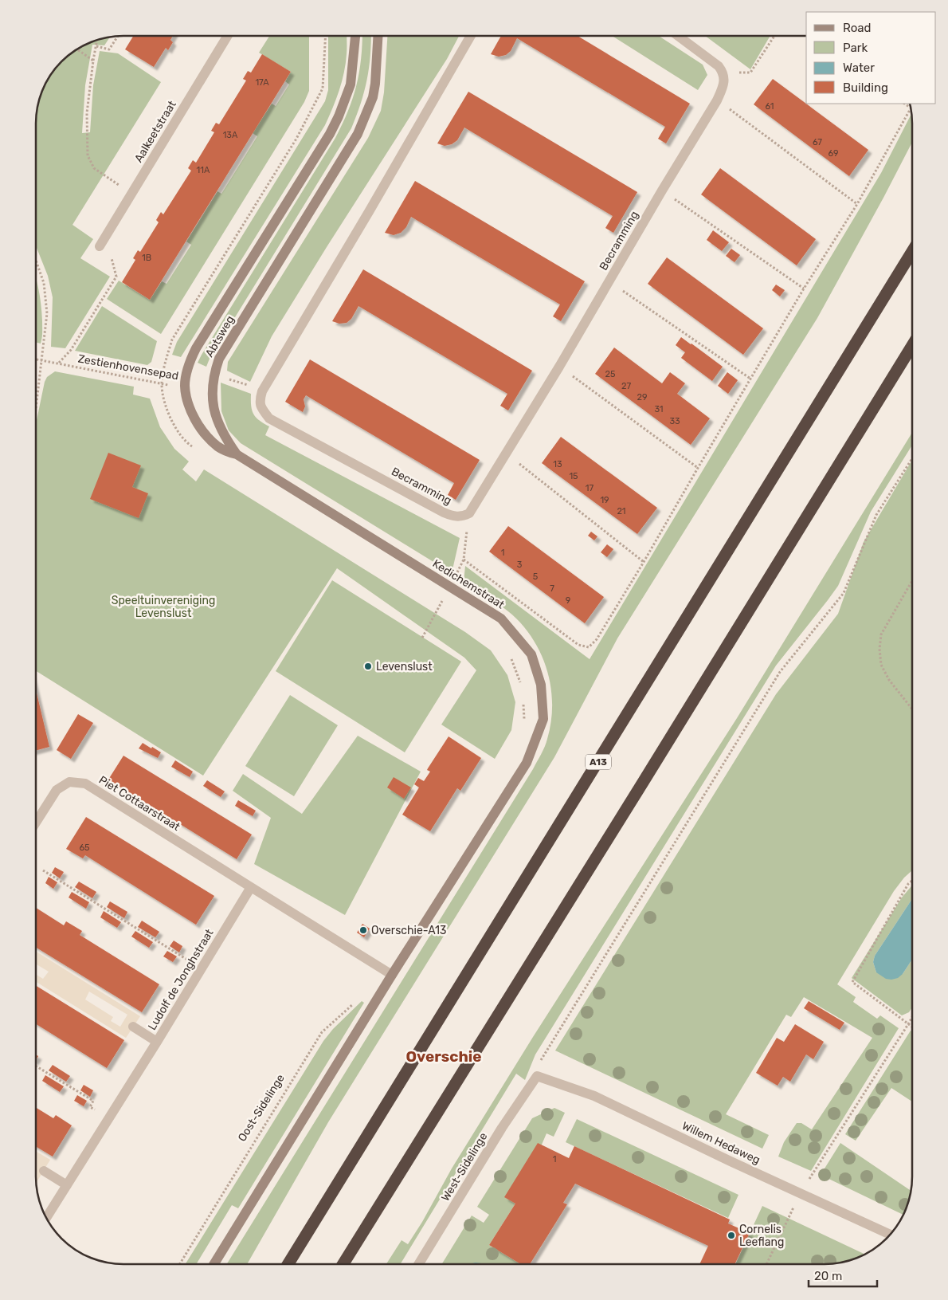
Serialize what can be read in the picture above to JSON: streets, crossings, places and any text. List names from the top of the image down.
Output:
{
  "streets": {
    "highway": ["A13"],
    "street": [
      "Aalkeetstraat",
      "Becramming",
      "Abtsweg",
      "Kedichemstraat",
      "Piet Cottaarstraat",
      "Ludolf de Jonghstraat",
      "Willem Hedaweg",
      "West-Sidelinge"
    ],
    "path": ["Zestienhovensepad", "Oost-Sidelinge"]
  },
  "crossings": [
    ["Abtsweg", "Zestienhovensepad"],
    ["Abtsweg", "Kedichemstraat"],
    ["Piet Cottaarstraat", "Ludolf de Jonghstraat"],
    ["Willem Hedaweg", "West-Sidelinge"]
  ],
  "districts": ["Overschie"],
  "parks": ["Speeltuinvereniging Levenslust"],
  "places": ["Levenslust", "Overschie-A13", "Cornelis Leeflang"],
  "house_numbers": [
    "17A",
    "61",
    "13A",
    "67",
    "69",
    "11A",
    "1B",
    "25",
    "27",
    "29",
    "31",
    "33",
    "13",
    "15",
    "17",
    "19",
    "21",
    "1",
    "3",
    "5",
    "7",
    "9",
    "65",
    "1"
  ],
  "legend": [
    "Road",
    "Park",
    "Water",
    "Building"
  ],
  "scale_bar": "20 m"
}
